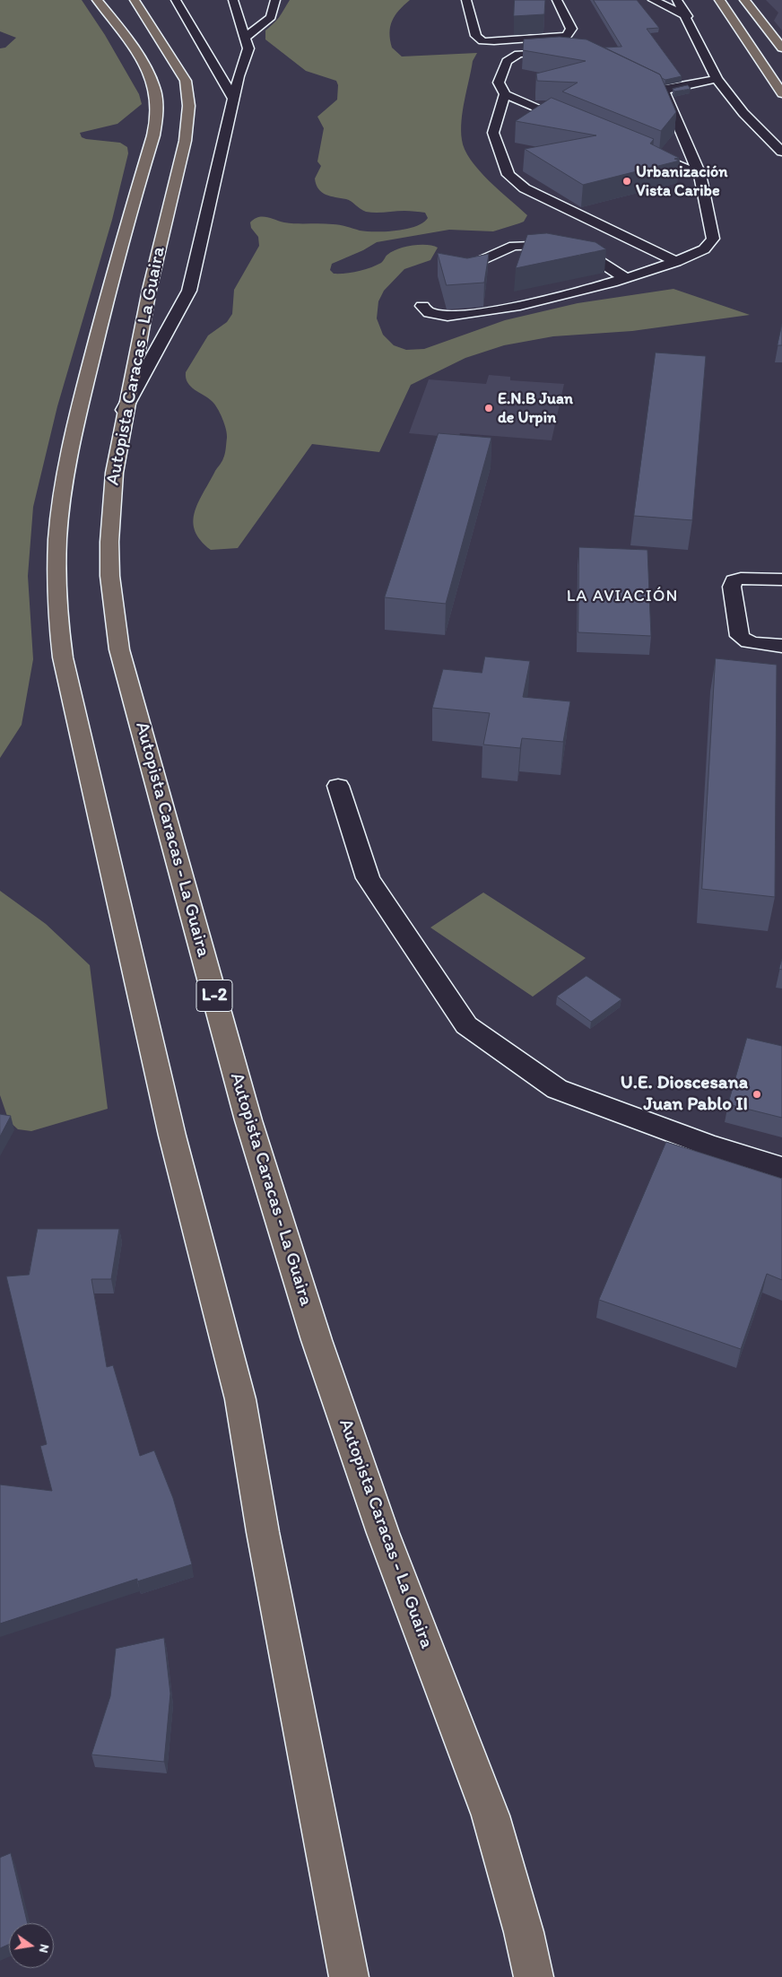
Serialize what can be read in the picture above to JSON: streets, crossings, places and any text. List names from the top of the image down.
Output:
{
  "streets": {
    "main road": ["Autopista Caracas - La Guaira", "L-2"]
  },
  "districts": ["LA AVIACIÓN"],
  "places": ["Urbanización Vista Caribe", "E.N.B Juan de Urpin", "U.E. Dioscesana Juan Pablo II"],
  "north": "right"
}
